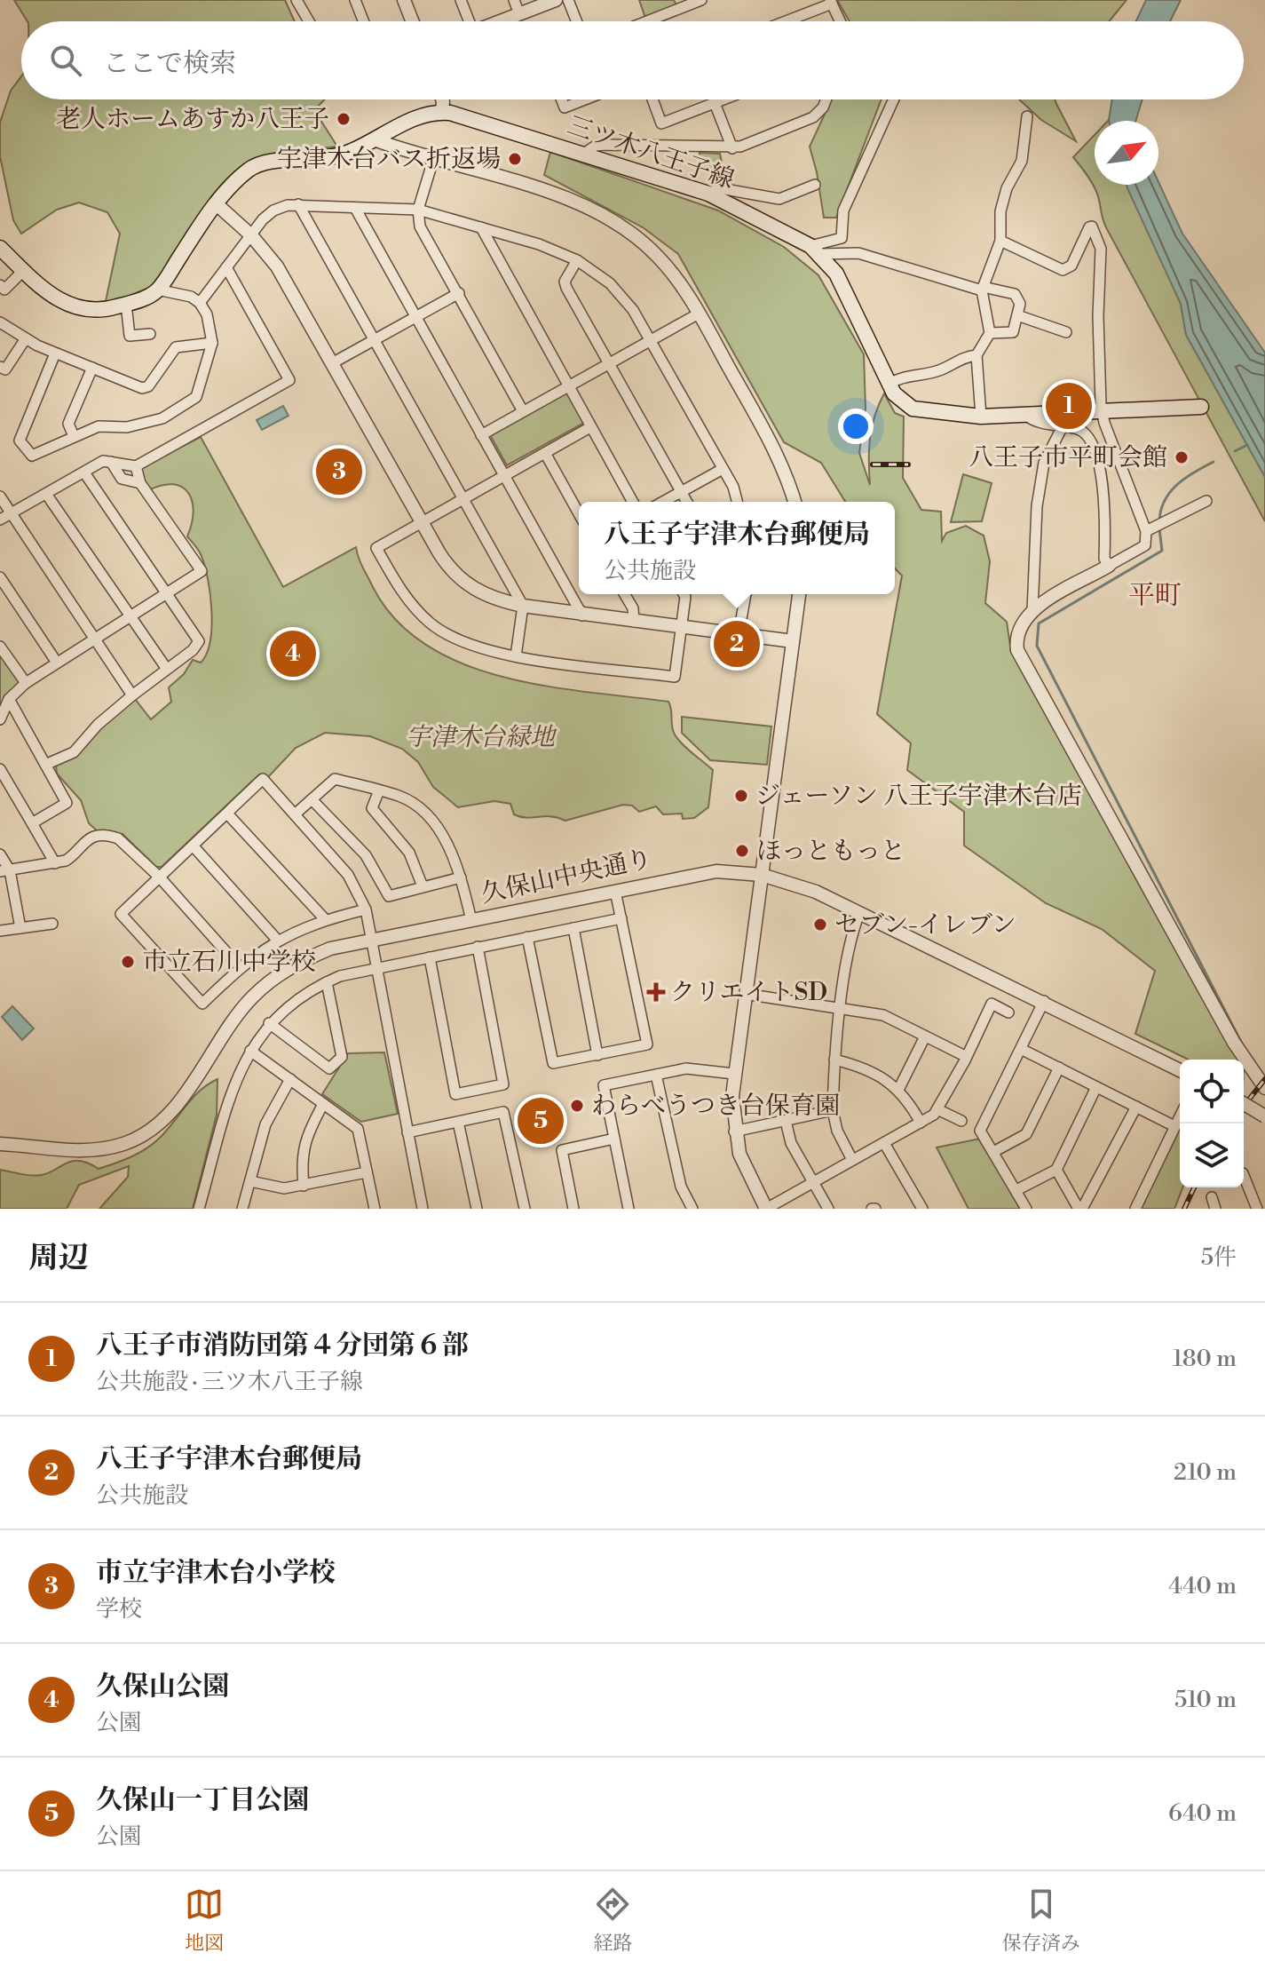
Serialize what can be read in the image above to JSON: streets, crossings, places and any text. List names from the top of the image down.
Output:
{
  "streets": {
    "main road": ["三ツ木八王子線"],
    "street": ["久保山中央通り"]
  },
  "districts": ["平町"],
  "parks": ["宇津木台緑地"],
  "places": {
    "other": [
      "老人ホームあすか八王子",
      "宇津木台バス折返場",
      "八王子市平町会館",
      "ジェーソン 八王子宇津木台店",
      "ほっともっと",
      "セブン-イレブン",
      "市立石川中学校",
      "わらべうつき台保育園"
    ],
    "health": ["クリエイトSD"]
  },
  "north": "top right",
  "page": {
    "search": "ここで検索",
    "pins": [
      "1",
      "3",
      "2",
      "4",
      "5"
    ],
    "popup": ["八王子宇津木台郵便局", "公共施設"],
    "heading": ["周辺", "5件"],
    "list": [
      {
        "mark": "1",
        "name": "八王子市消防団第４分団第６部",
        "note": "公共施設 · 三ツ木八王子線",
        "value": "180 m"
      },
      {
        "mark": "2",
        "name": "八王子宇津木台郵便局",
        "note": "公共施設",
        "value": "210 m"
      },
      {
        "mark": "3",
        "name": "市立宇津木台小学校",
        "note": "学校",
        "value": "440 m"
      },
      {
        "mark": "4",
        "name": "久保山公園",
        "note": "公園",
        "value": "510 m"
      },
      {
        "mark": "5",
        "name": "久保山一丁目公園",
        "note": "公園",
        "value": "640 m"
      }
    ],
    "nav": ["地図", "経路", "保存済み"]
  }
}
